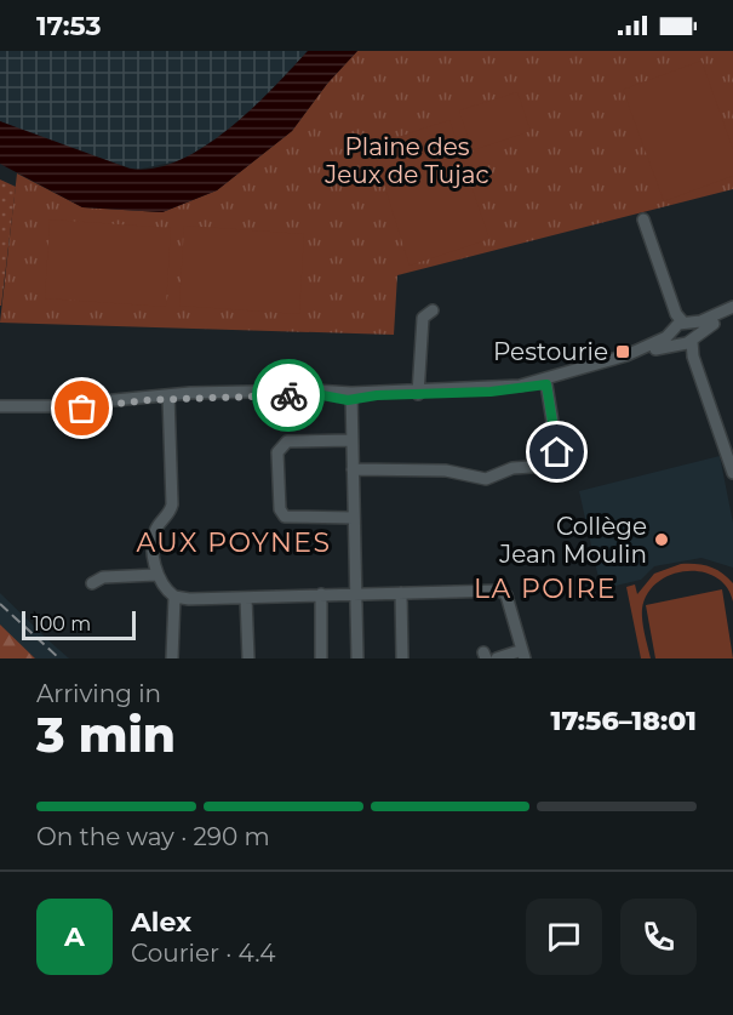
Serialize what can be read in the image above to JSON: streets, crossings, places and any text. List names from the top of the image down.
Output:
{
  "districts": ["AUX POYNES", "LA POIRE"],
  "parks": ["Plaine des Jeux de Tujac"],
  "places": {
    "transit": ["Pestourie"],
    "other": ["Collège Jean Moulin"]
  },
  "scale_bar": "100 m",
  "page": {
    "status": "17:53",
    "scale": "100 m",
    "heading": ["3 min", "Arriving in", "17:56–18:01"],
    "panel": ["Alex", "Courier · 4.4"],
    "bar": "On the way · 290 m",
    "round": "A"
  }
}
